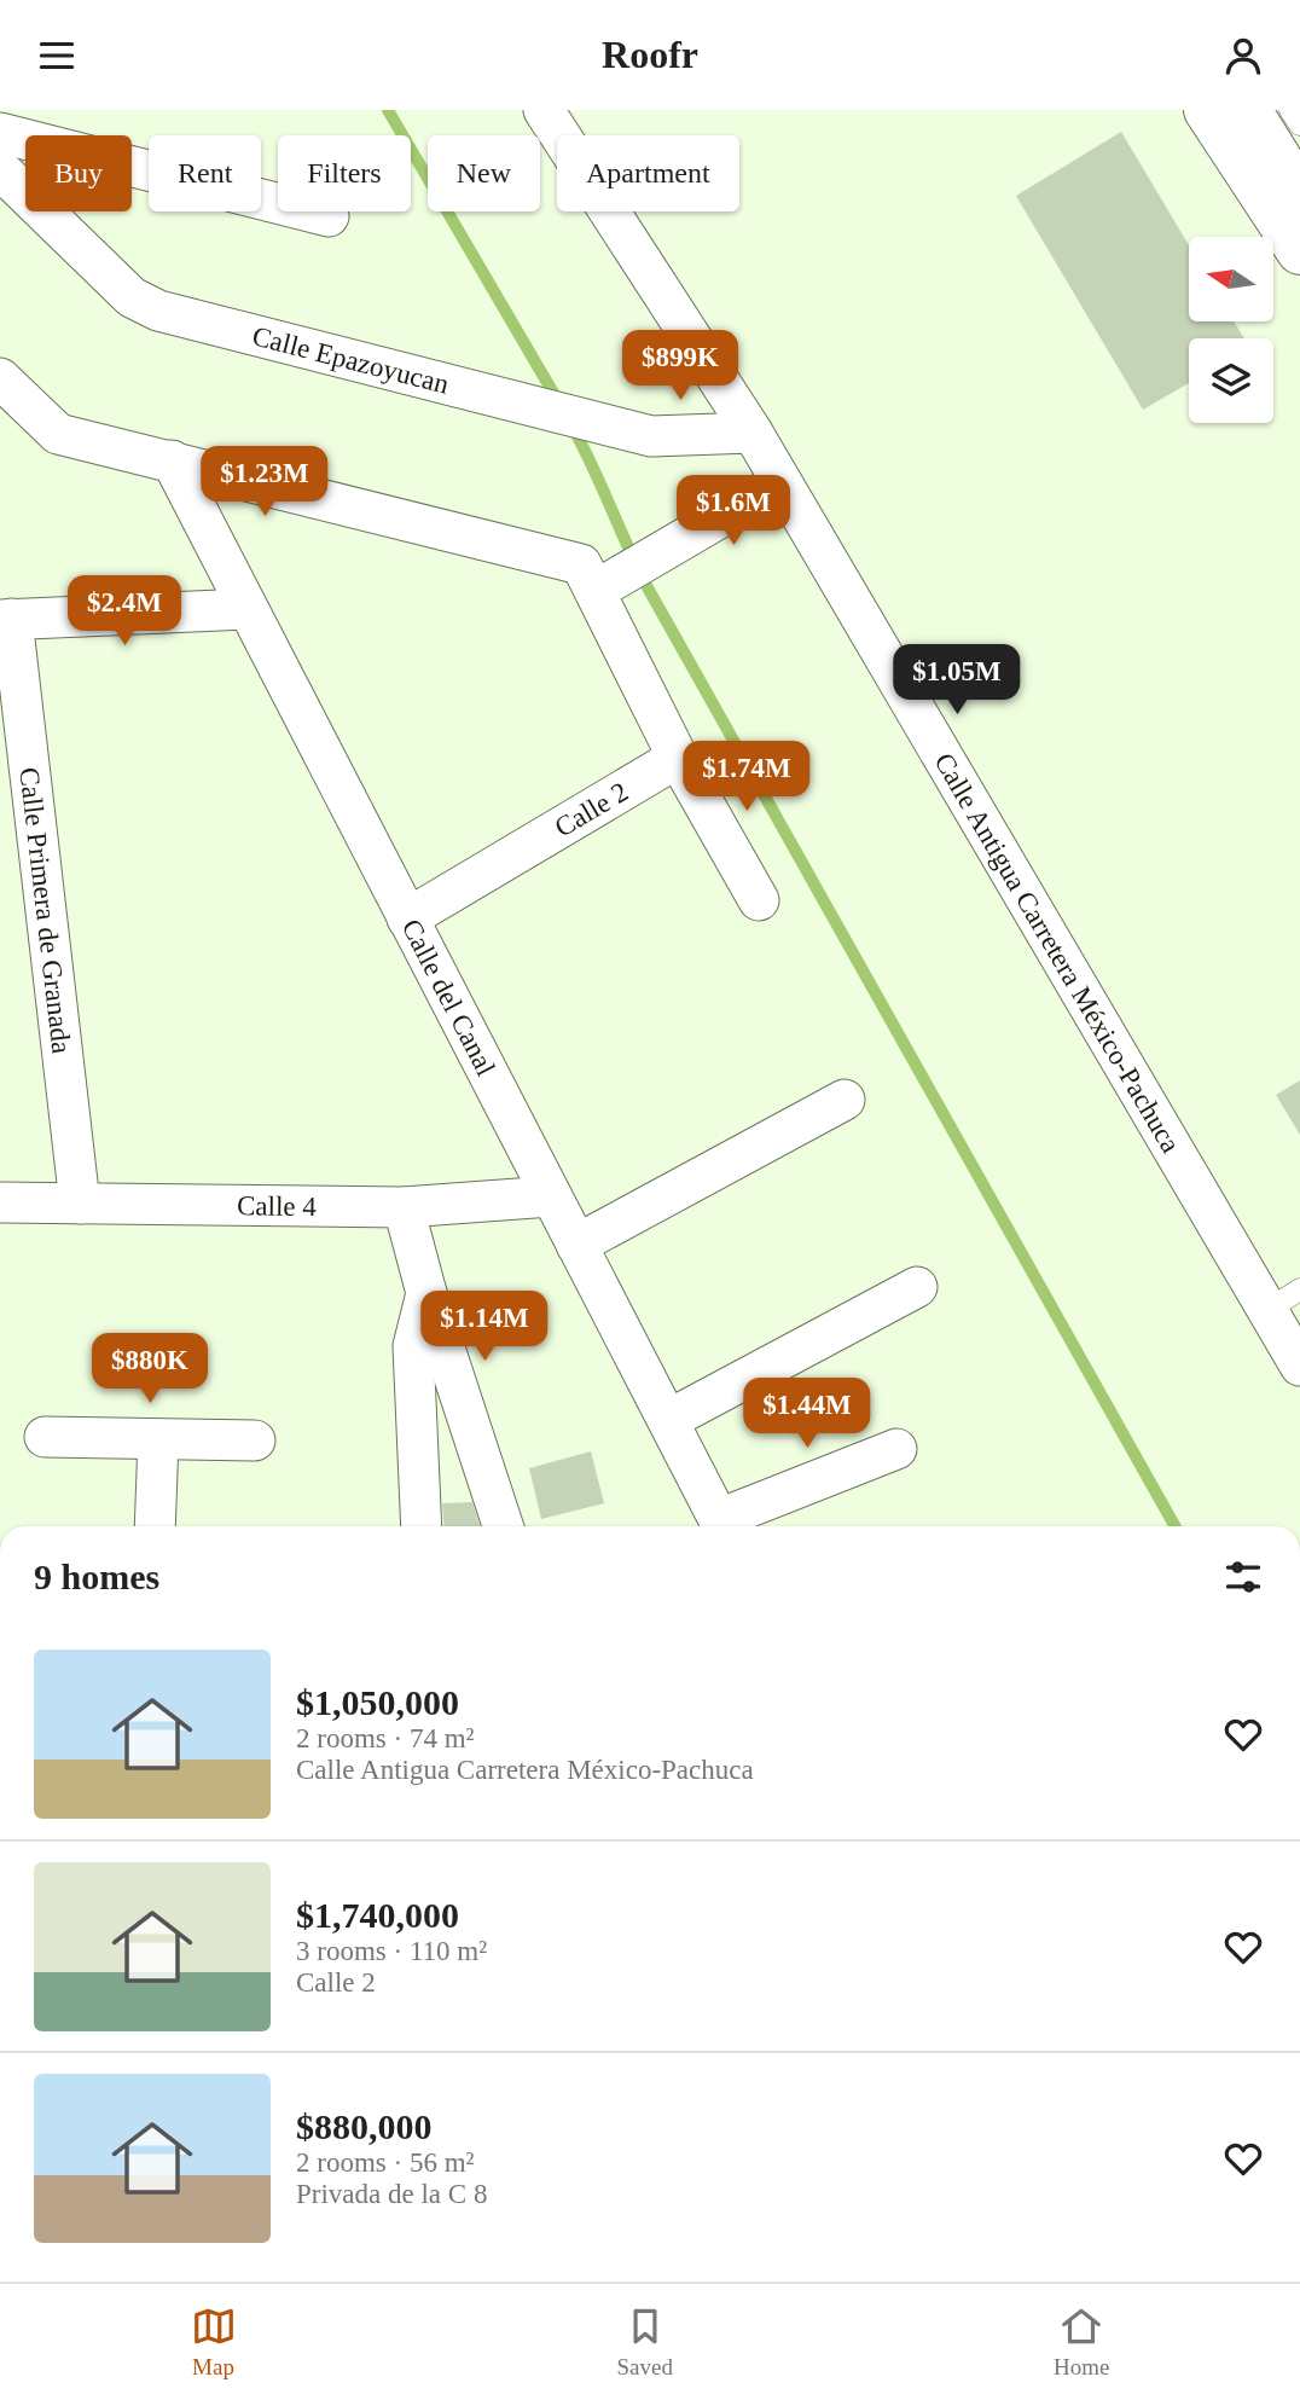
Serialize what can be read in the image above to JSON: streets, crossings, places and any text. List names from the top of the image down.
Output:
{
  "streets": {
    "street": [
      "Calle Epazoyucan",
      "Calle 2",
      "Calle Primera de Granada",
      "Calle Antigua Carretera México-Pachuca",
      "Calle del Canal",
      "Calle 4"
    ]
  },
  "crossings": [
    ["Calle Epazoyucan", "Calle Antigua Carretera México-Pachuca"],
    ["Calle 2", "Calle del Canal"],
    ["Calle Primera de Granada", "Calle 4"],
    ["Calle del Canal", "Calle 4"]
  ],
  "north": "left",
  "page": {
    "header": "Roofr",
    "chip": [
      "Buy",
      "Rent",
      "Filters",
      "New",
      "Apartment"
    ],
    "price": [
      "$899K",
      "$1.23M",
      "$1.6M",
      "$2.4M",
      "$1.05M",
      "$1.74M",
      "$1.14M",
      "$880K",
      "$1.44M"
    ],
    "heading": "9 homes",
    "list": [
      {
        "name": "$1,050,000",
        "note": "2 rooms · 74 m² · Calle Antigua Carretera México-Pachuca"
      },
      {
        "name": "$1,740,000",
        "note": "3 rooms · 110 m² · Calle 2"
      },
      {
        "name": "$880,000",
        "note": "2 rooms · 56 m² · Privada de la C 8"
      }
    ],
    "tabs": ["Map", "Saved", "Home"]
  }
}
